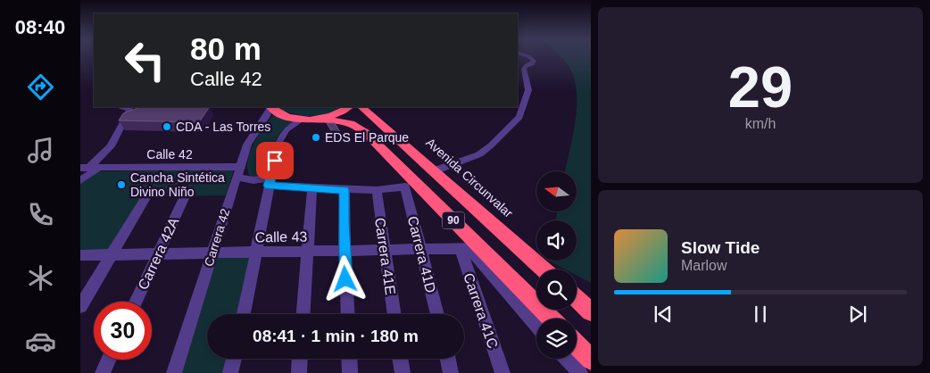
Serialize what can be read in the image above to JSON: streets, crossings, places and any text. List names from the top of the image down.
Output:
{
  "streets": {
    "highway": ["Avenida Circunvalar", "90"],
    "street": [
      "Calle 42",
      "Calle 43",
      "Carrera 42",
      "Carrera 42A",
      "Carrera 41D",
      "Carrera 41E",
      "Carrera 41C"
    ]
  },
  "crossings": [
    ["Calle 42", "Carrera 42"],
    ["90", "Calle 43"],
    ["90", "Carrera 42"],
    ["90", "Carrera 41D"],
    ["90", "Carrera 41C"],
    ["Calle 43", "Carrera 42"],
    ["Calle 43", "Carrera 42A"],
    ["Calle 43", "Carrera 41D"],
    ["Calle 43", "Carrera 41E"],
    ["Calle 43", "Carrera 41C"]
  ],
  "places": ["CDA - Las Torres", "EDS El Parque", "Cancha Sintética Divino Niño"],
  "north": "left",
  "page": {
    "tabs": "08:40",
    "tile": ["29", "km/h"],
    "turn": ["80 m", "Calle 42"],
    "song": ["Slow Tide", "Marlow"],
    "limit": "30",
    "trip": "08:41 · 1 min · 180 m"
  }
}
